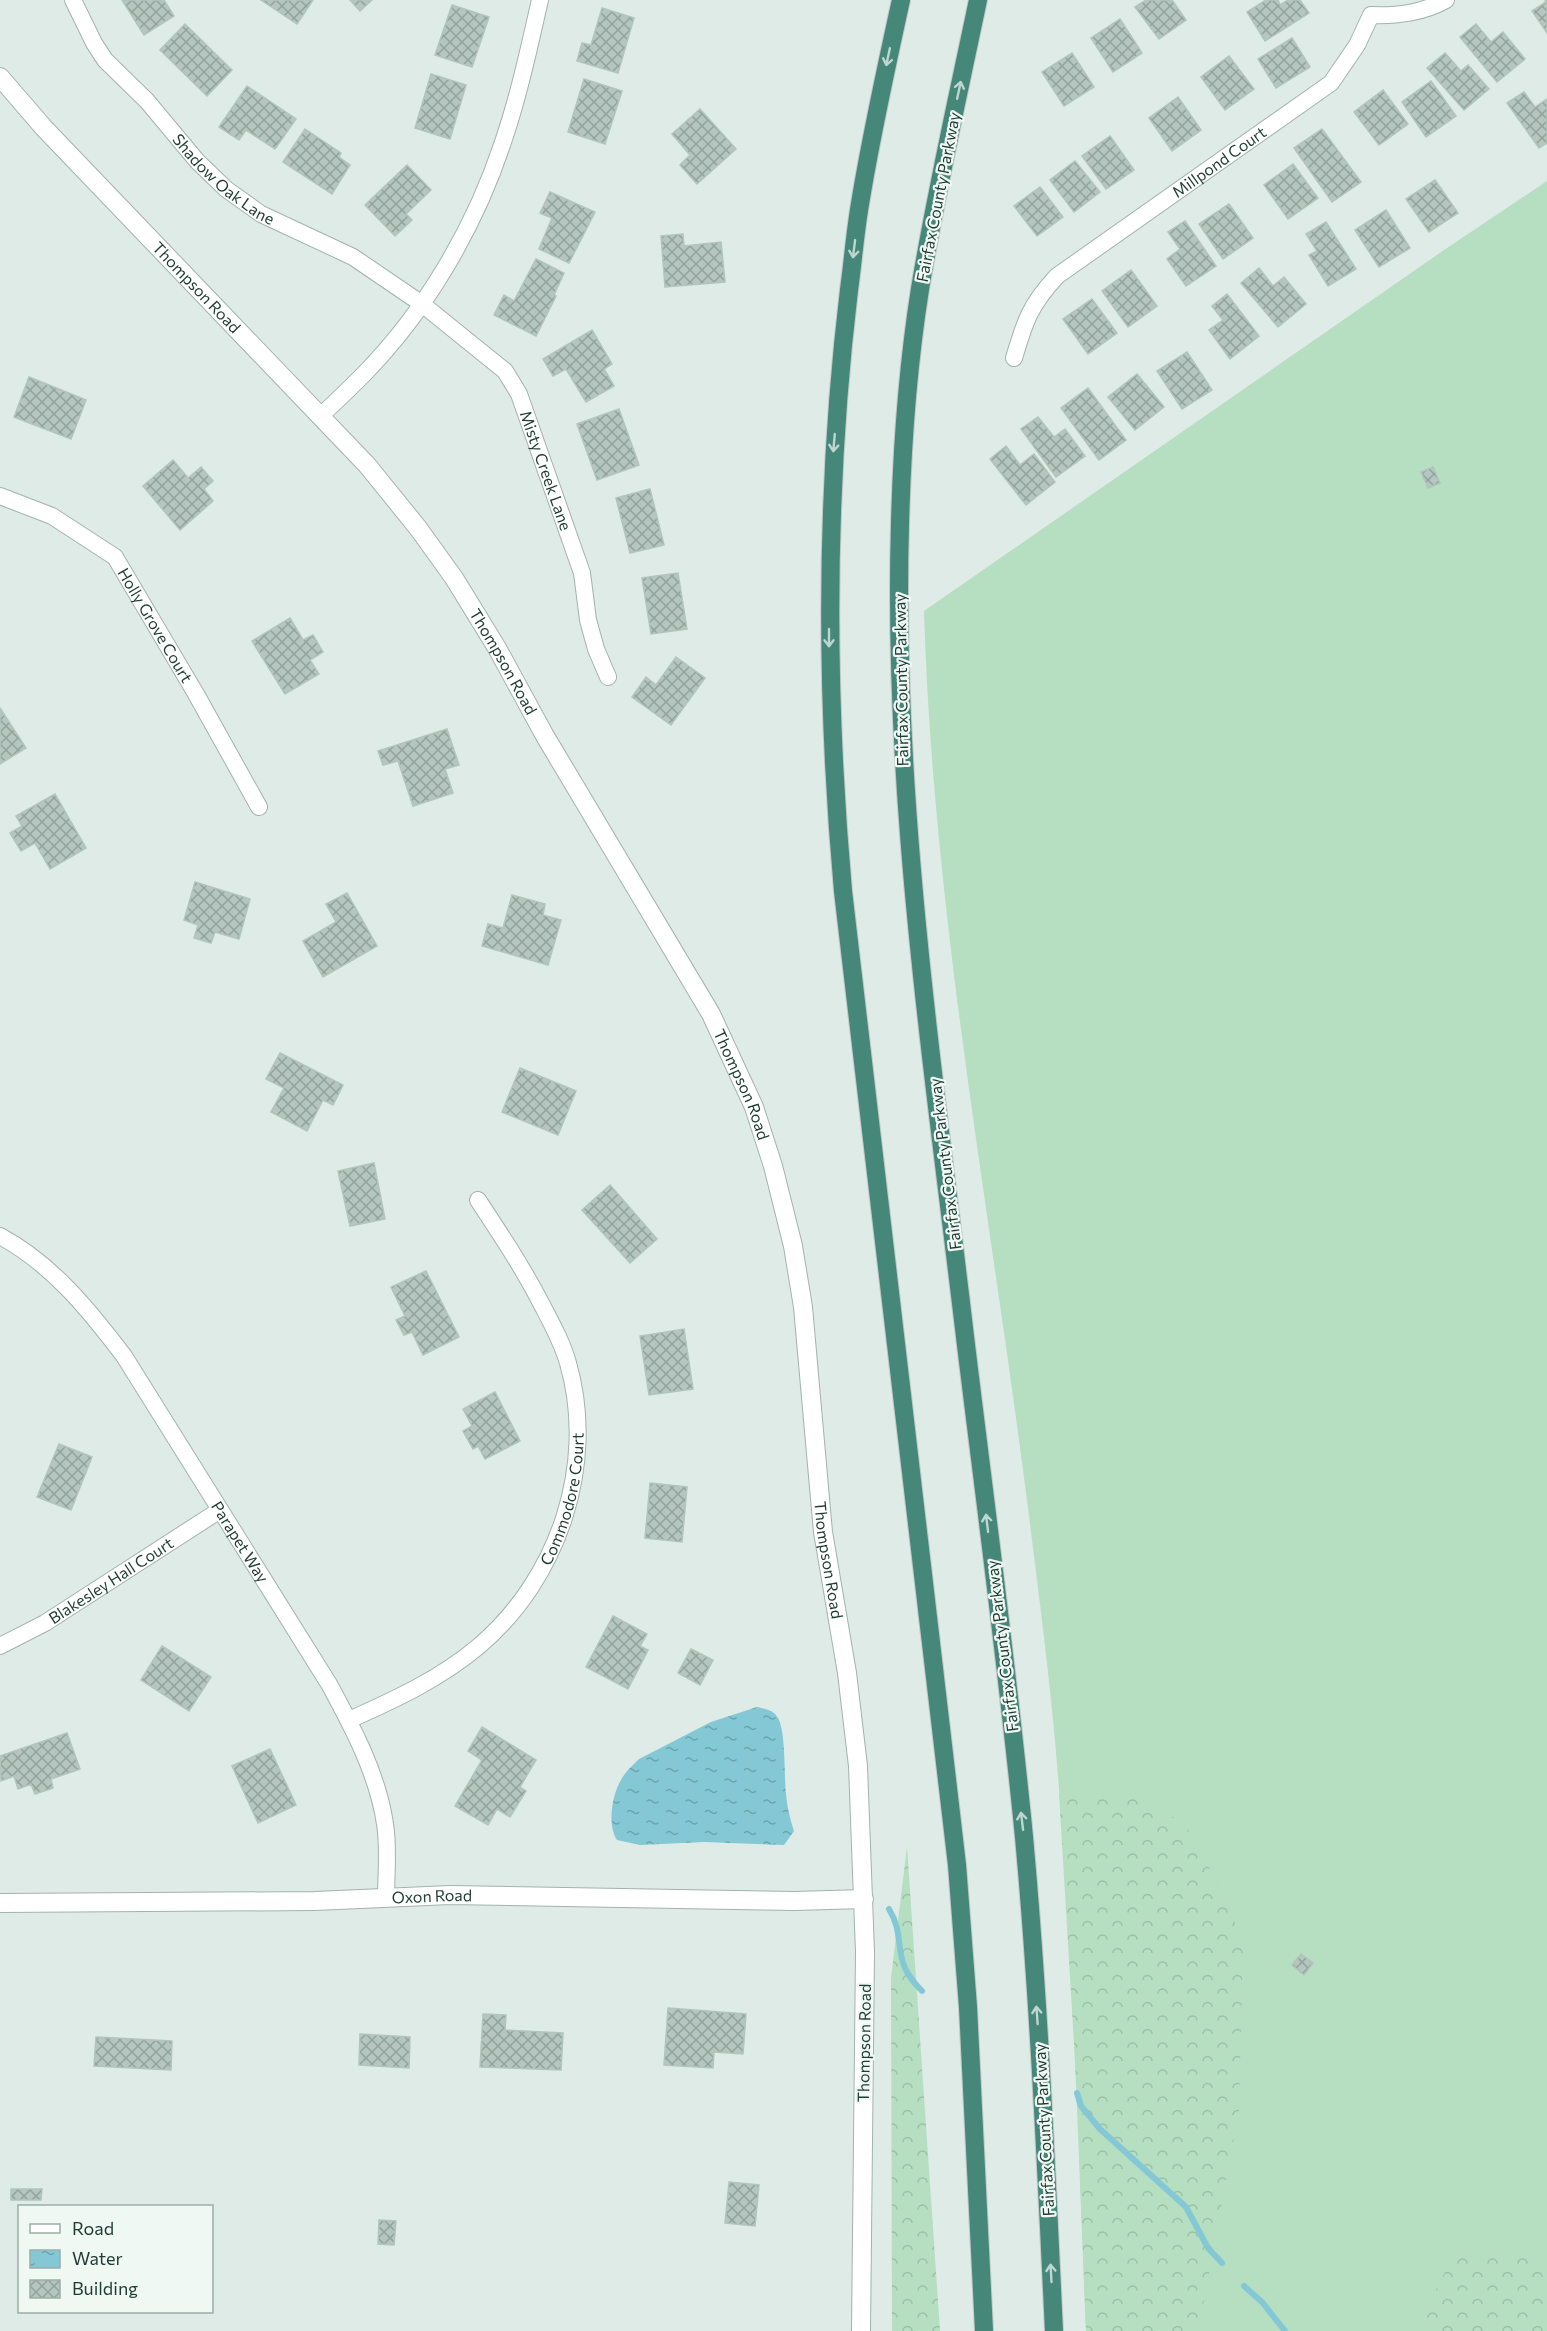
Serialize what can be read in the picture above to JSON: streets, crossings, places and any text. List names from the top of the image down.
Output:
{
  "streets": {
    "highway": ["Fairfax County Parkway"],
    "street": [
      "Millpond Court",
      "Shadow Oak Lane",
      "Thompson Road",
      "Misty Creek Lane",
      "Holly Grove Court",
      "Commodore Court",
      "Parapet Way",
      "Blakesley Hall Court",
      "Oxon Road"
    ]
  },
  "crossings": [
    ["Shadow Oak Lane", "Misty Creek Lane"],
    ["Thompson Road", "Oxon Road"],
    ["Commodore Court", "Parapet Way"],
    ["Parapet Way", "Blakesley Hall Court"],
    ["Parapet Way", "Oxon Road"]
  ],
  "legend": ["Road", "Water", "Building"]
}
